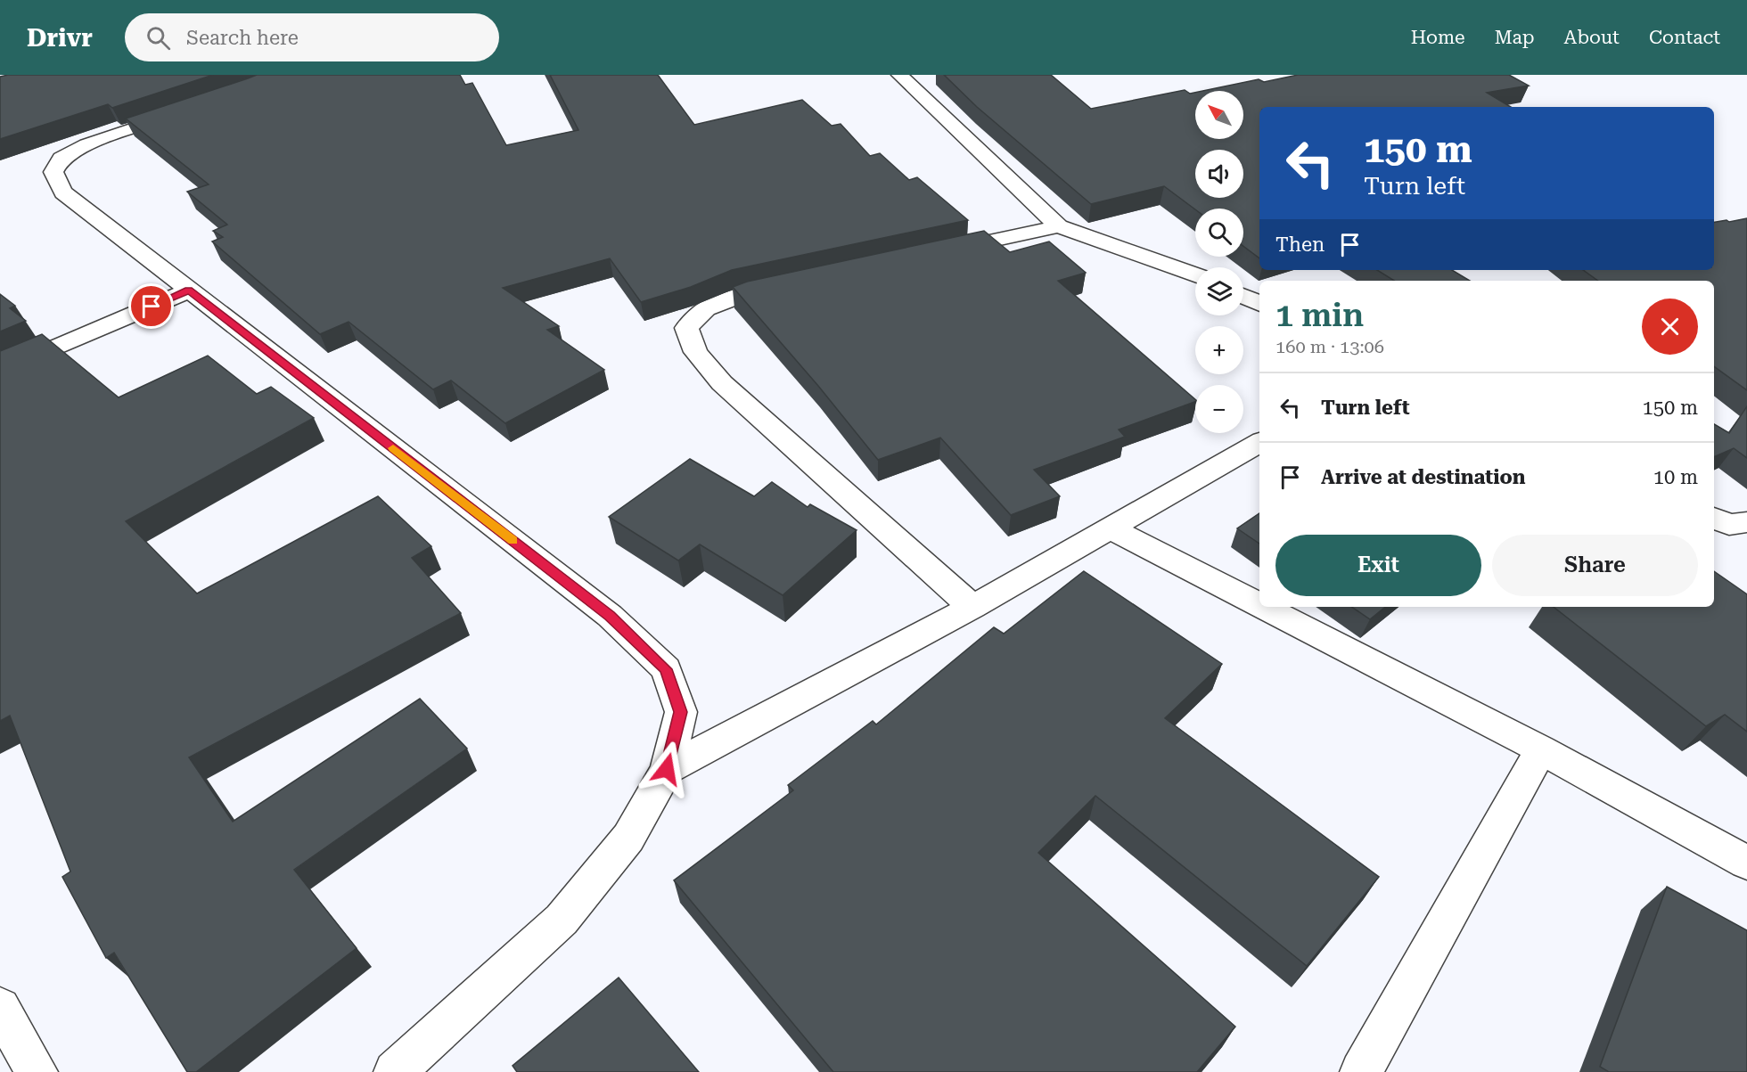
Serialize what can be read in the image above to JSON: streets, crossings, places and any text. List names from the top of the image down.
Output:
{
  "north": "top left",
  "page": {
    "header": "Drivr",
    "search": "Search here",
    "nav": [
      "Home",
      "Map",
      "About",
      "Contact"
    ],
    "map_buttons": ["+", "−"],
    "turn": ["150 m", "Turn left"],
    "then": "Then",
    "heading": ["1 min", "160 m · 13:06"],
    "list": [
      {
        "name": "Turn left",
        "value": "150 m"
      },
      {
        "name": "Arrive at destination",
        "value": "10 m"
      }
    ],
    "buttons": ["Exit", "Share"]
  }
}
